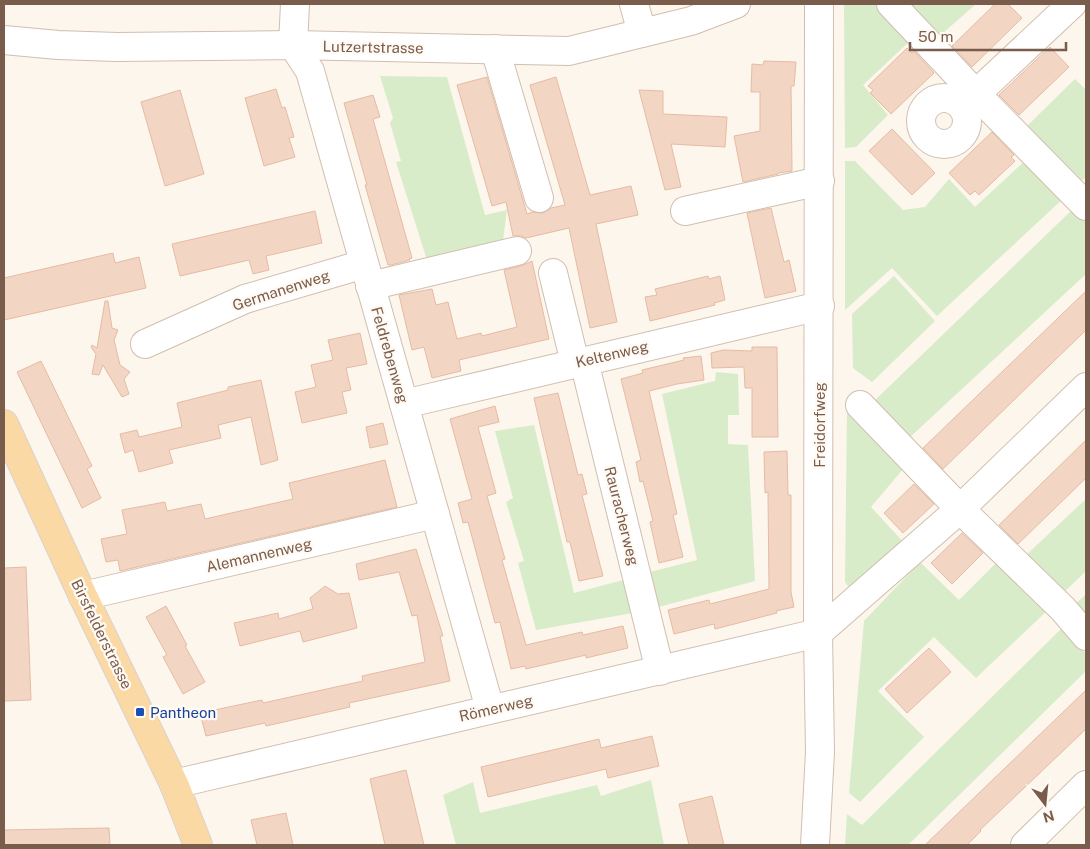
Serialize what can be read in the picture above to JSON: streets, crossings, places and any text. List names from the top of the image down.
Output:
{
  "streets": {
    "main road": ["Birsfelderstrasse"],
    "street": [
      "Lutzertstrasse",
      "Germanenweg",
      "Keltenweg",
      "Feldrebenweg",
      "Freidorfweg",
      "Rauracherweg",
      "Alemannenweg",
      "Römerweg"
    ]
  },
  "crossings": [
    ["Lutzertstrasse", "Feldrebenweg"],
    ["Germanenweg", "Feldrebenweg"],
    ["Keltenweg", "Feldrebenweg"],
    ["Keltenweg", "Freidorfweg"],
    ["Keltenweg", "Rauracherweg"],
    ["Feldrebenweg", "Alemannenweg"],
    ["Feldrebenweg", "Römerweg"],
    ["Freidorfweg", "Römerweg"],
    ["Rauracherweg", "Römerweg"],
    ["Alemannenweg", "Birsfelderstrasse"],
    ["Birsfelderstrasse", "Römerweg"]
  ],
  "places": {
    "transit": ["Pantheon"]
  },
  "scale_bar": "50 m",
  "north": "bottom"
}
